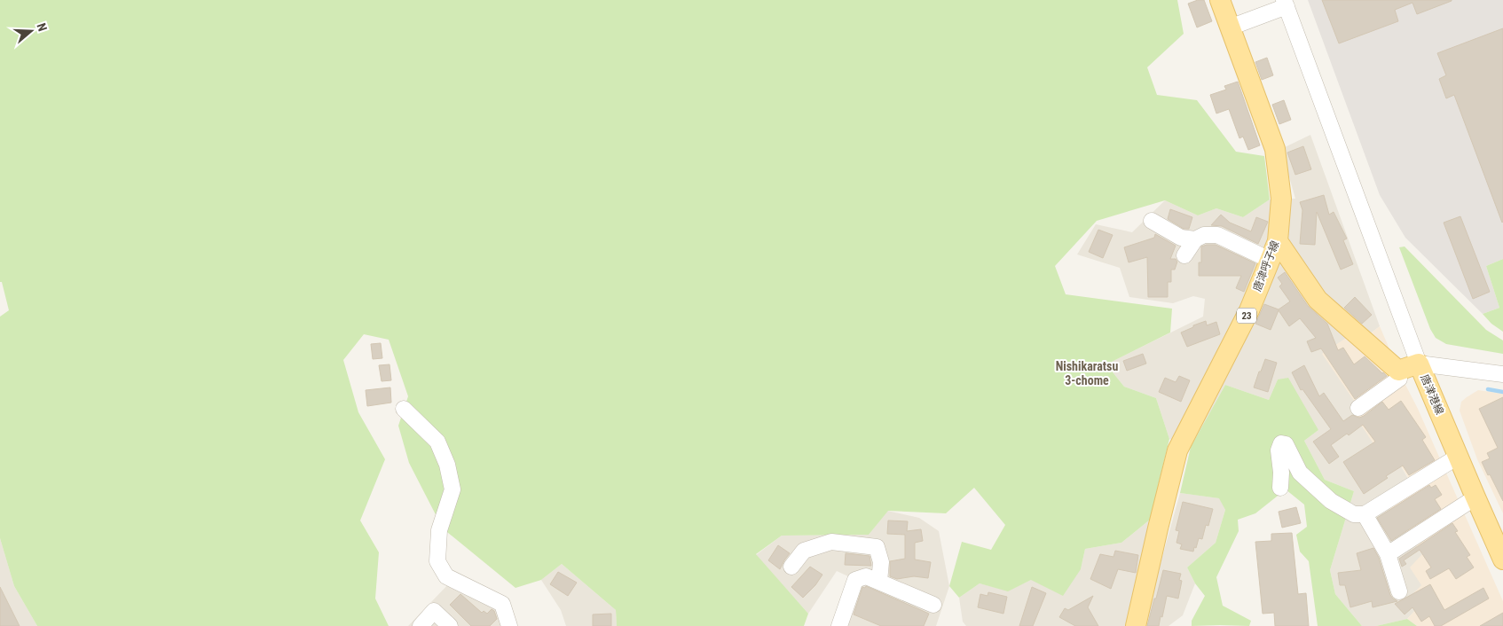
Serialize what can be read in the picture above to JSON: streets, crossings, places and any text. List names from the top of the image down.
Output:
{
  "streets": {
    "main road": ["唐津呼子線", "23", "唐津港線"]
  },
  "districts": ["Nishikaratsu 3-chome"],
  "north": "right"
}
